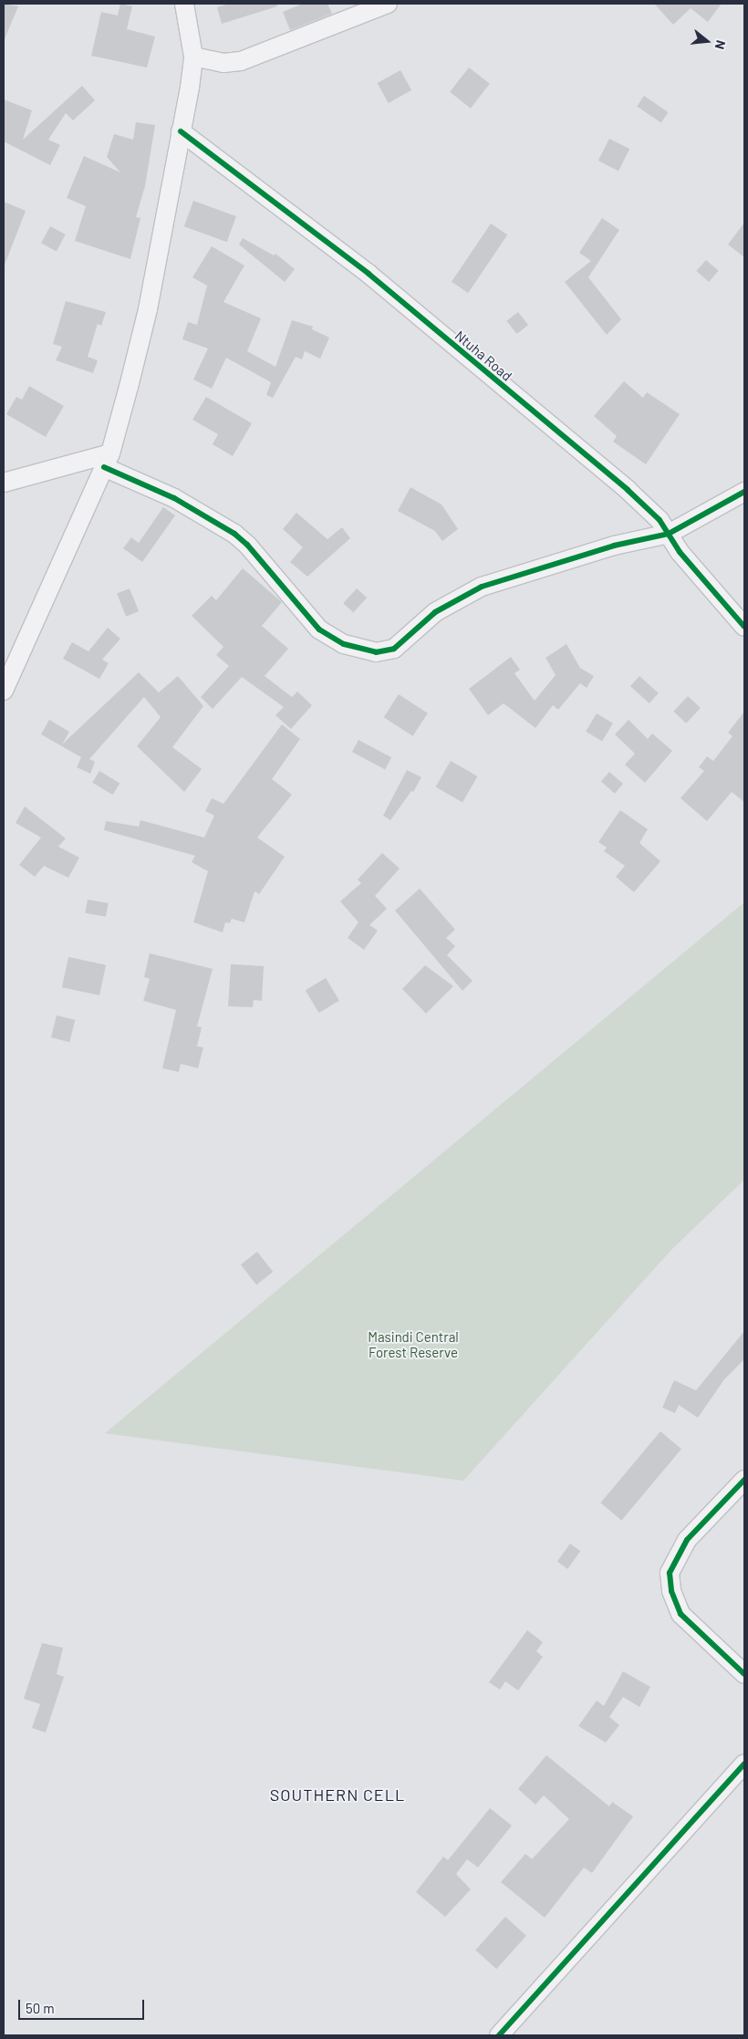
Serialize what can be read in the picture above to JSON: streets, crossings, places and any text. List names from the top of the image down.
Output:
{
  "streets": {
    "street": ["Ntuha Road"]
  },
  "districts": ["SOUTHERN CELL"],
  "parks": ["Masindi Central Forest Reserve"],
  "scale_bar": "50 m",
  "north": "right"
}
